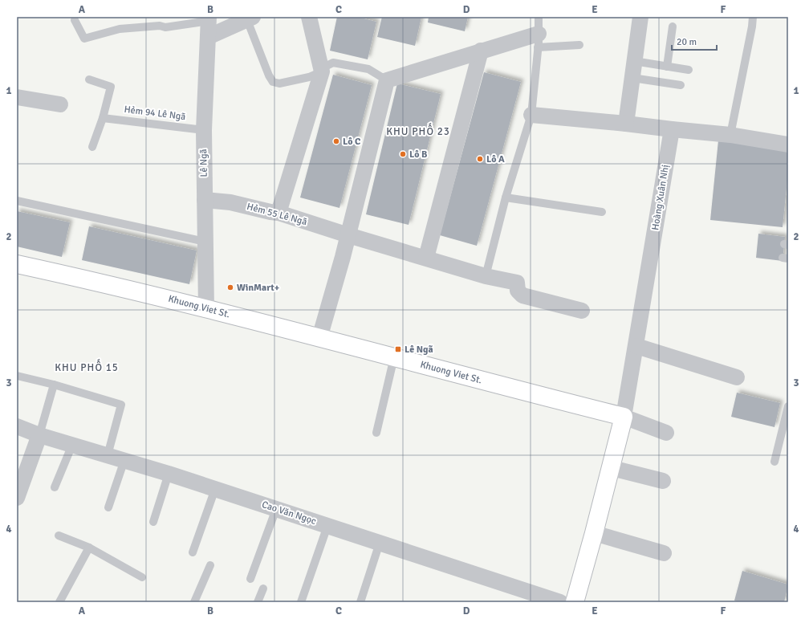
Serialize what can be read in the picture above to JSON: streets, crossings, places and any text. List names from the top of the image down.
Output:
{
  "streets": {
    "street": [
      "Lê Ngã",
      "Hoàng Xuân Nhị",
      "Hẻm 55 Lê Ngã",
      "Khuong Viet St.",
      "Cao Văn Ngọc"
    ],
    "lane": ["Hẻm 94 Lê Ngã"]
  },
  "crossings": [
    ["Hẻm 94 Lê Ngã", "Lê Ngã"],
    ["Lê Ngã", "Hẻm 55 Lê Ngã"],
    ["Lê Ngã", "Khuong Viet St."],
    ["Hoàng Xuân Nhị", "Khuong Viet St."]
  ],
  "districts": ["KHU PHỐ 23", "KHU PHỐ 15"],
  "places": {
    "other": [
      "Lô C",
      "Lô B",
      "Lô A",
      "WinMart+"
    ],
    "transit": ["Lê Ngã"]
  },
  "scale_bar": "20 m",
  "grid": {
    "columns": [
      "A",
      "B",
      "C",
      "D",
      "E",
      "F"
    ],
    "rows": [
      "1",
      "2",
      "3",
      "4"
    ]
  }
}
